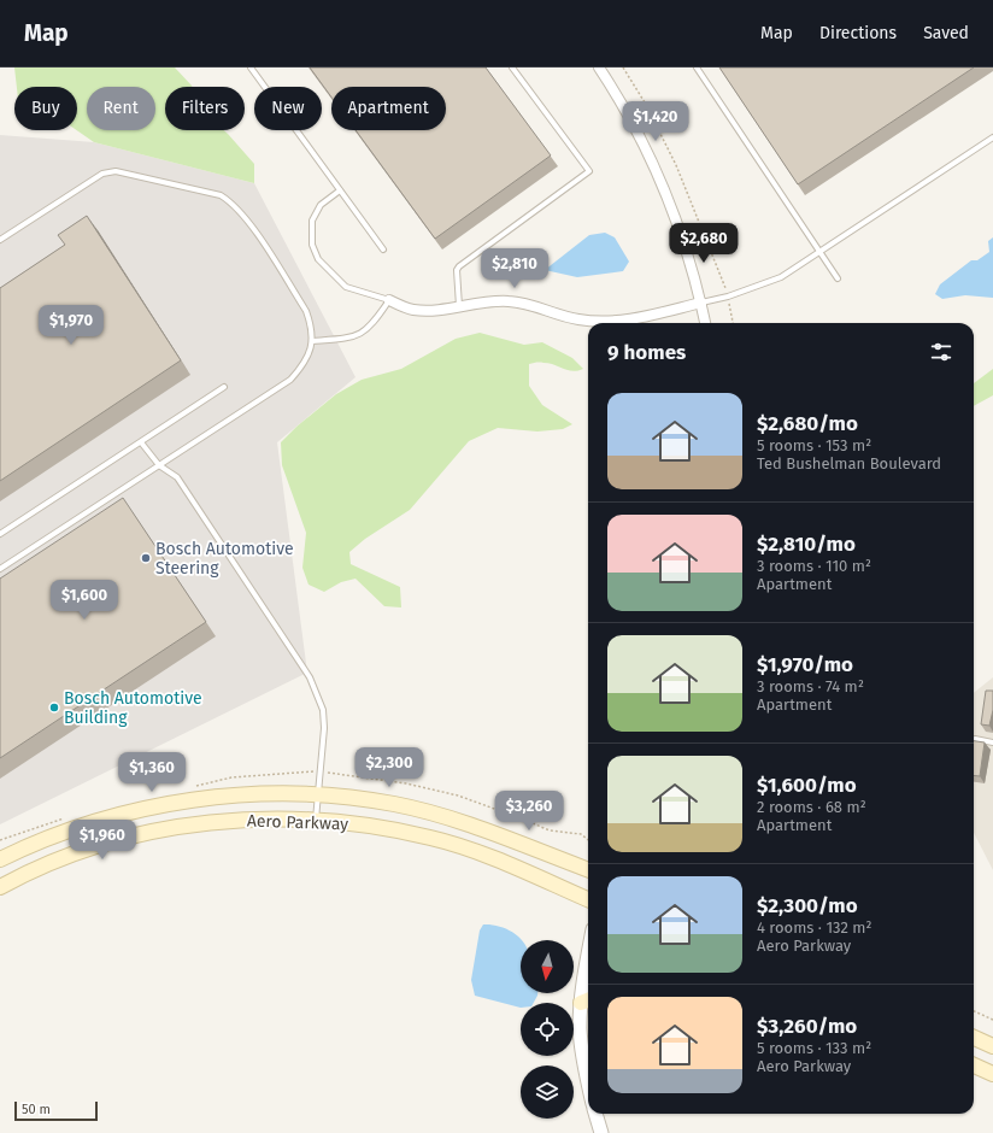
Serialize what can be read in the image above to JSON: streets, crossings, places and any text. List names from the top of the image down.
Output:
{
  "streets": {
    "main road": ["Aero Parkway"]
  },
  "places": ["Bosch Automotive Steering", "Bosch Automotive Building"],
  "scale_bar": "50 m",
  "north": "bottom",
  "page": {
    "header": "Map",
    "nav": ["Map", "Directions", "Saved"],
    "chip": [
      "Buy",
      "Rent",
      "Filters",
      "New",
      "Apartment"
    ],
    "price": [
      "$1,420",
      "$2,680",
      "$2,810",
      "$1,970",
      "$1,600",
      "$2,300",
      "$1,360",
      "$3,260",
      "$1,960"
    ],
    "heading": "9 homes",
    "list": [
      {
        "name": "$2,680/mo",
        "note": "5 rooms · 153 m² · Ted Bushelman Boulevard"
      },
      {
        "name": "$2,810/mo",
        "note": "3 rooms · 110 m² · Apartment"
      },
      {
        "name": "$1,970/mo",
        "note": "3 rooms · 74 m² · Apartment"
      },
      {
        "name": "$1,600/mo",
        "note": "2 rooms · 68 m² · Apartment"
      },
      {
        "name": "$2,300/mo",
        "note": "4 rooms · 132 m² · Aero Parkway"
      },
      {
        "name": "$3,260/mo",
        "note": "5 rooms · 133 m² · Aero Parkway"
      }
    ],
    "scale": "50 m"
  }
}
